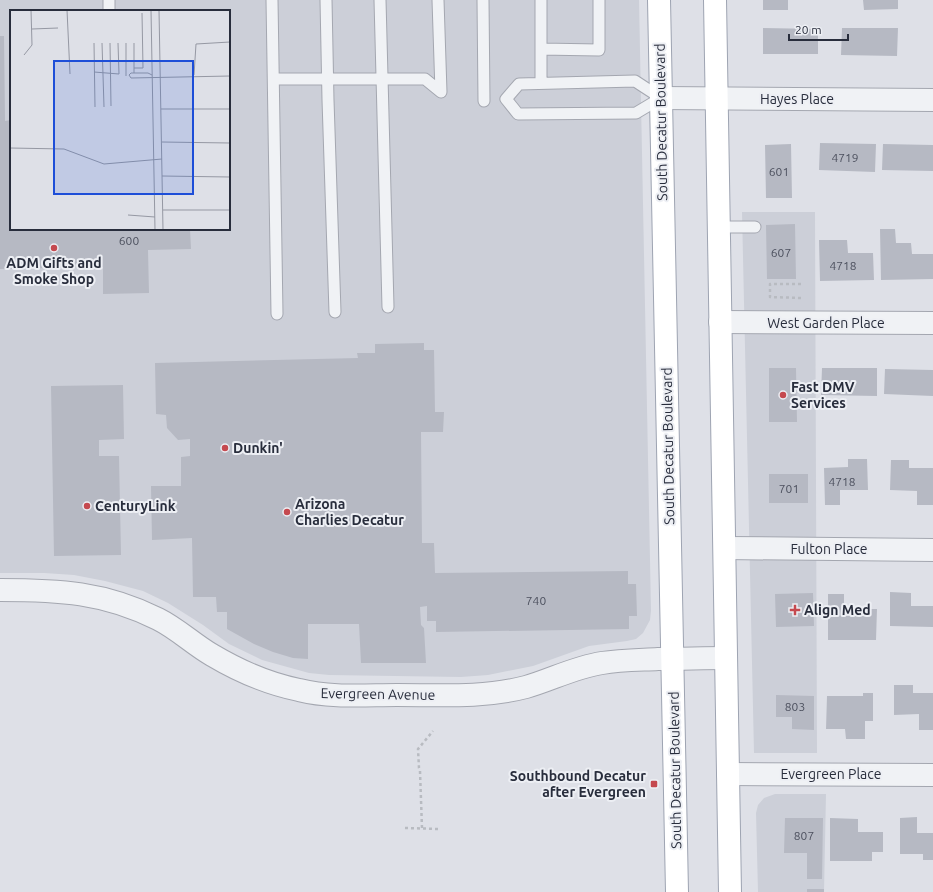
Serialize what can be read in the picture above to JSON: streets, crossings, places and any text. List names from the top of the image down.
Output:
{
  "streets": {
    "main road": ["South Decatur Boulevard"],
    "street": [
      "Hayes Place",
      "West Garden Place",
      "Fulton Place",
      "Evergreen Avenue",
      "Evergreen Place"
    ]
  },
  "crossings": [
    ["Hayes Place", "South Decatur Boulevard"],
    ["South Decatur Boulevard", "Evergreen Avenue"]
  ],
  "places": {
    "other": [
      "ADM Gifts and Smoke Shop",
      "Fast DMV Services",
      "Dunkin'",
      "CenturyLink",
      "Arizona Charlies Decatur"
    ],
    "health": ["Align Med"],
    "transit": ["Southbound Decatur after Evergreen"]
  },
  "house_numbers": [
    "4719",
    "601",
    "600",
    "607",
    "4718",
    "4718",
    "701",
    "740",
    "803",
    "807"
  ],
  "scale_bar": "20 m"
}
